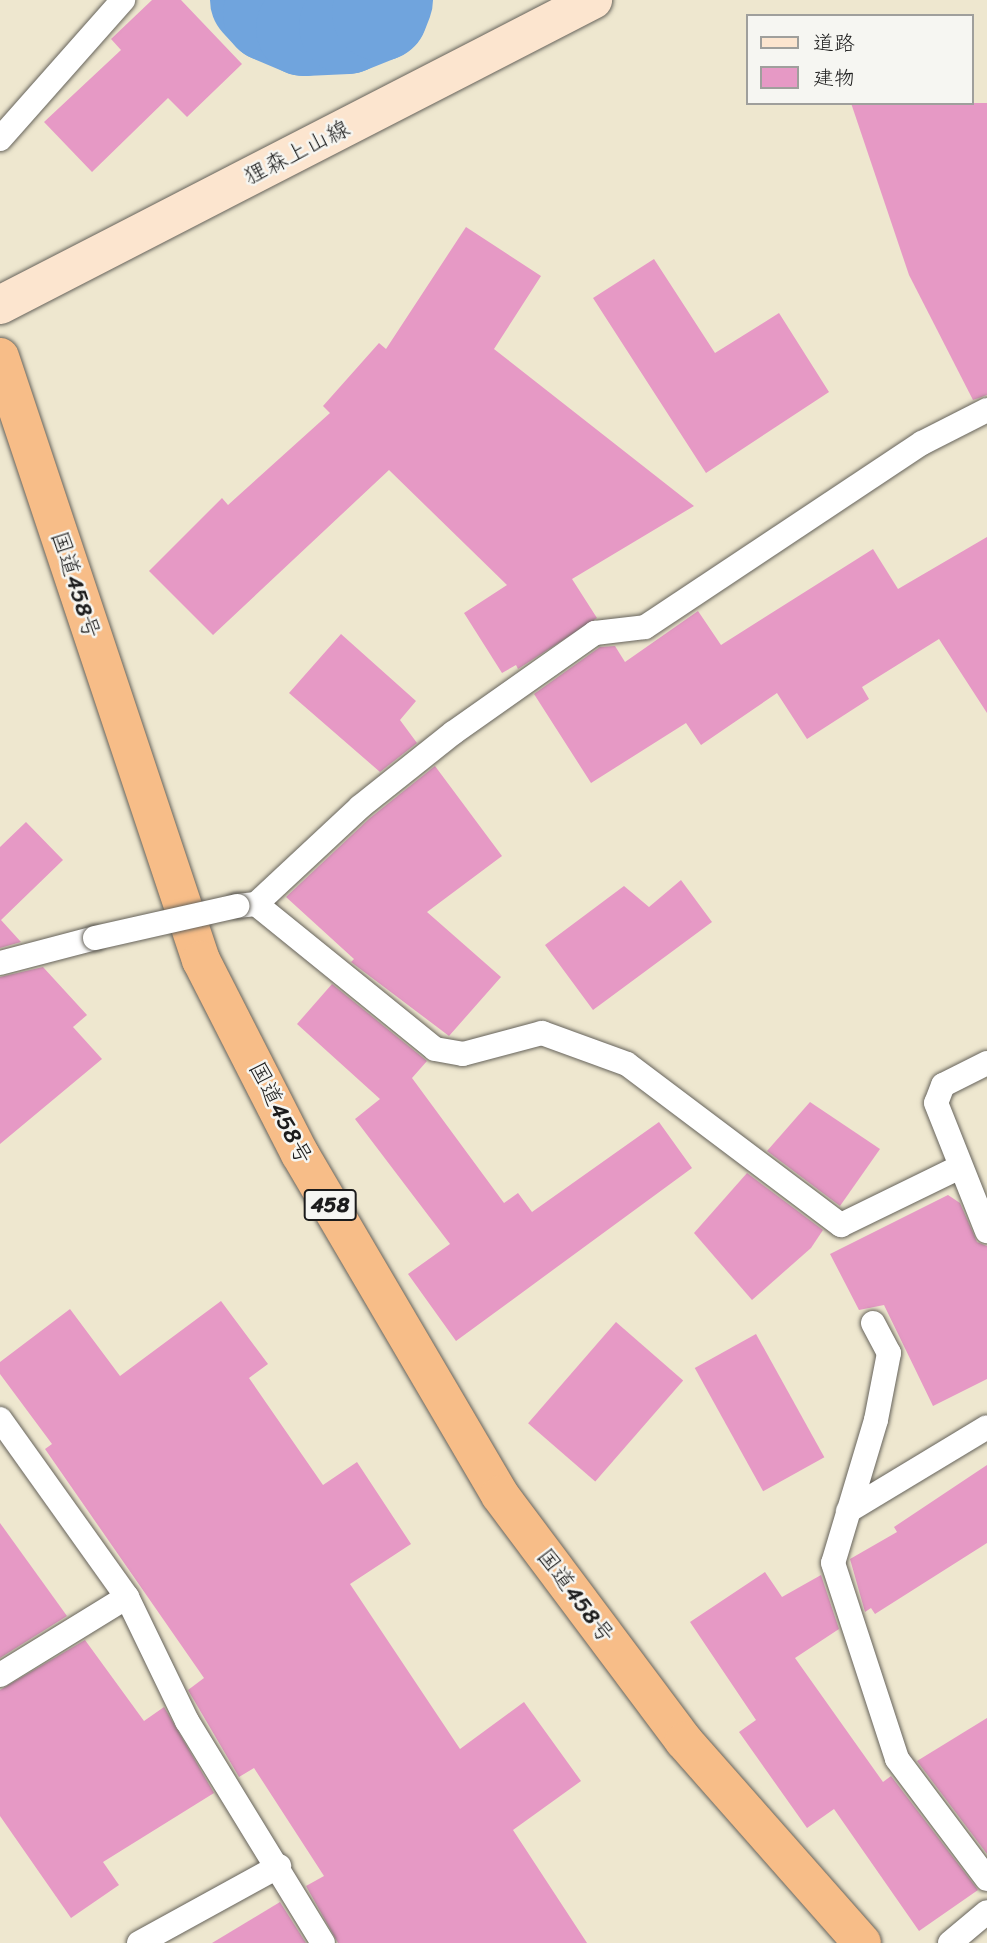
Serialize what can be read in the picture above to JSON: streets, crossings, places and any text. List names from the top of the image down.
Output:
{
  "streets": {
    "highway": ["国道458号", "458"],
    "main road": ["狸森上山線"]
  },
  "legend": ["道路", "建物"]
}
